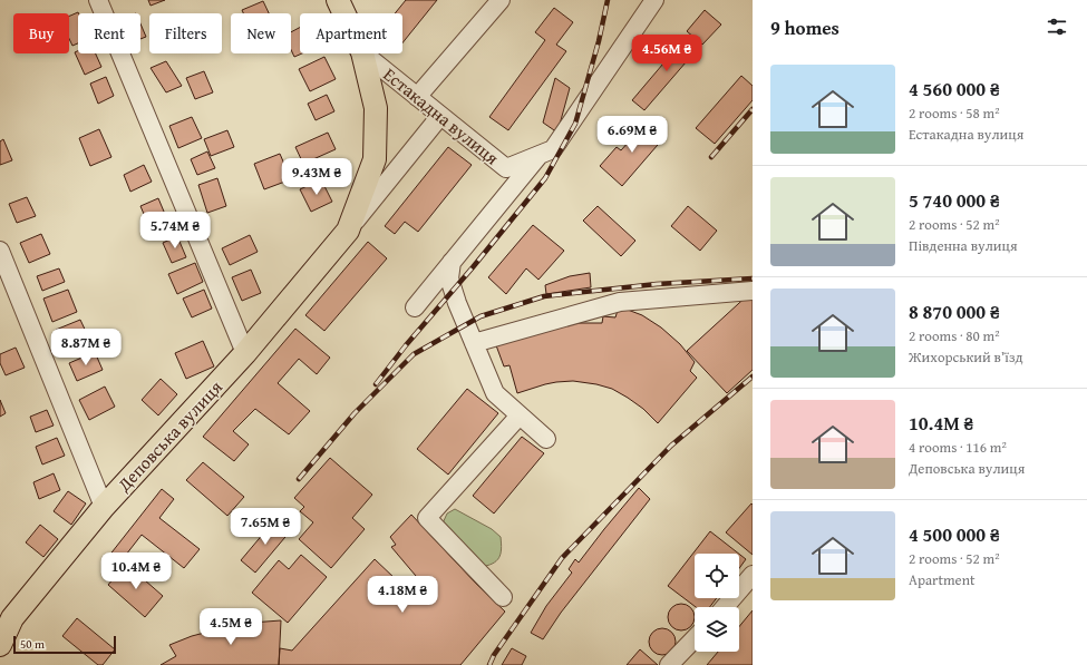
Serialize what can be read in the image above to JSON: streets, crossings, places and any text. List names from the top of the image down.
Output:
{
  "streets": {
    "main road": ["Деповська вулиця"],
    "street": ["Естакадна вулиця"]
  },
  "crossings": [
    ["Естакадна вулиця", "Деповська вулиця"]
  ],
  "scale_bar": "50 m",
  "page": {
    "heading": "9 homes",
    "chip": [
      "Buy",
      "Rent",
      "Filters",
      "New",
      "Apartment"
    ],
    "price": [
      "4.56M ₴",
      "6.69M ₴",
      "9.43M ₴",
      "5.74M ₴",
      "8.87M ₴",
      "7.65M ₴",
      "10.4M ₴",
      "4.18M ₴",
      "4.5M ₴"
    ],
    "list": [
      {
        "name": "4 560 000 ₴",
        "note": "2 rooms · 58 m² · Естакадна вулиця"
      },
      {
        "name": "5 740 000 ₴",
        "note": "2 rooms · 52 m² · Південна вулиця"
      },
      {
        "name": "8 870 000 ₴",
        "note": "2 rooms · 80 m² · Жихорський в’їзд"
      },
      {
        "name": "10.4M ₴",
        "note": "4 rooms · 116 m² · Деповська вулиця"
      },
      {
        "name": "4 500 000 ₴",
        "note": "2 rooms · 52 m² · Apartment"
      }
    ],
    "scale": "50 m"
  }
}
